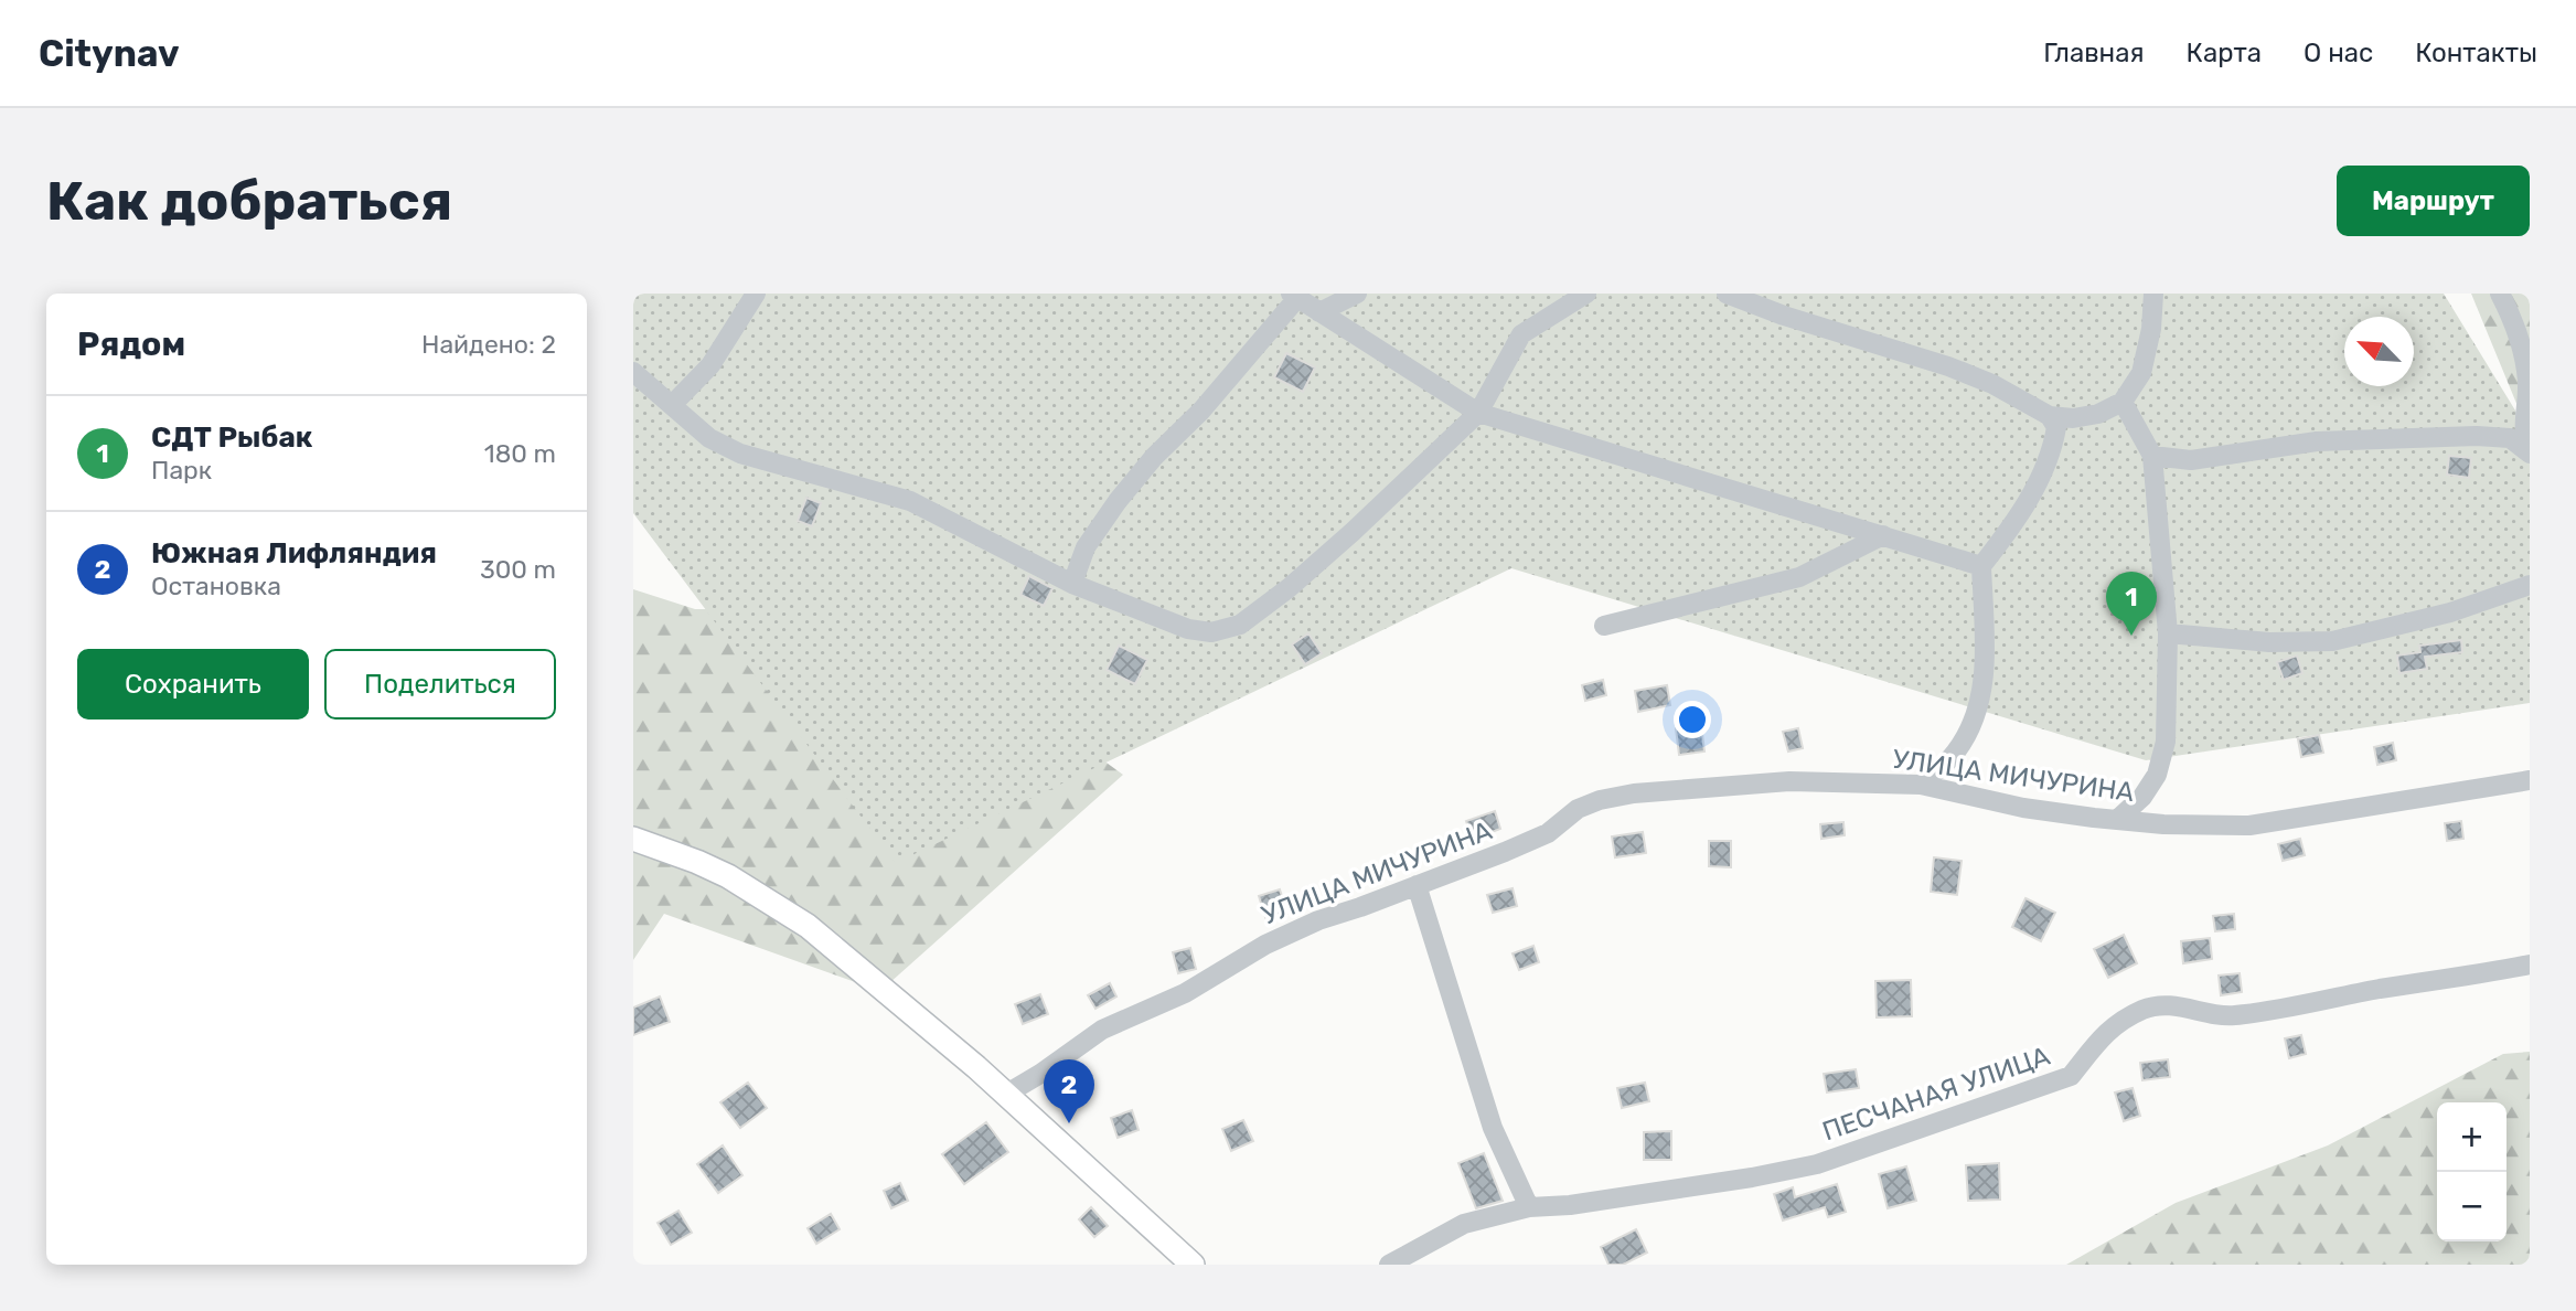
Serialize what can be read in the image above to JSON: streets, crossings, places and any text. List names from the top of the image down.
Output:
{
  "streets": {
    "street": ["УЛИЦА МИЧУРИНА", "ПЕСЧАНАЯ УЛИЦА"]
  },
  "north": "top left",
  "page": {
    "header": "Citynav",
    "nav": [
      "Главная",
      "Карта",
      "О нас",
      "Контакты"
    ],
    "buttons": [
      "Маршрут",
      ["Сохранить", "Поделиться"]
    ],
    "title": "Как добраться",
    "heading": ["Рядом", "Найдено: 2"],
    "list": [
      {
        "mark": "1",
        "name": "СДТ Рыбак",
        "note": "Парк",
        "value": "180 m"
      },
      {
        "mark": "2",
        "name": "Южная Лифляндия",
        "note": "Остановка",
        "value": "300 m"
      }
    ],
    "pins": ["1", "2"],
    "map_buttons": ["+", "−"]
  }
}
